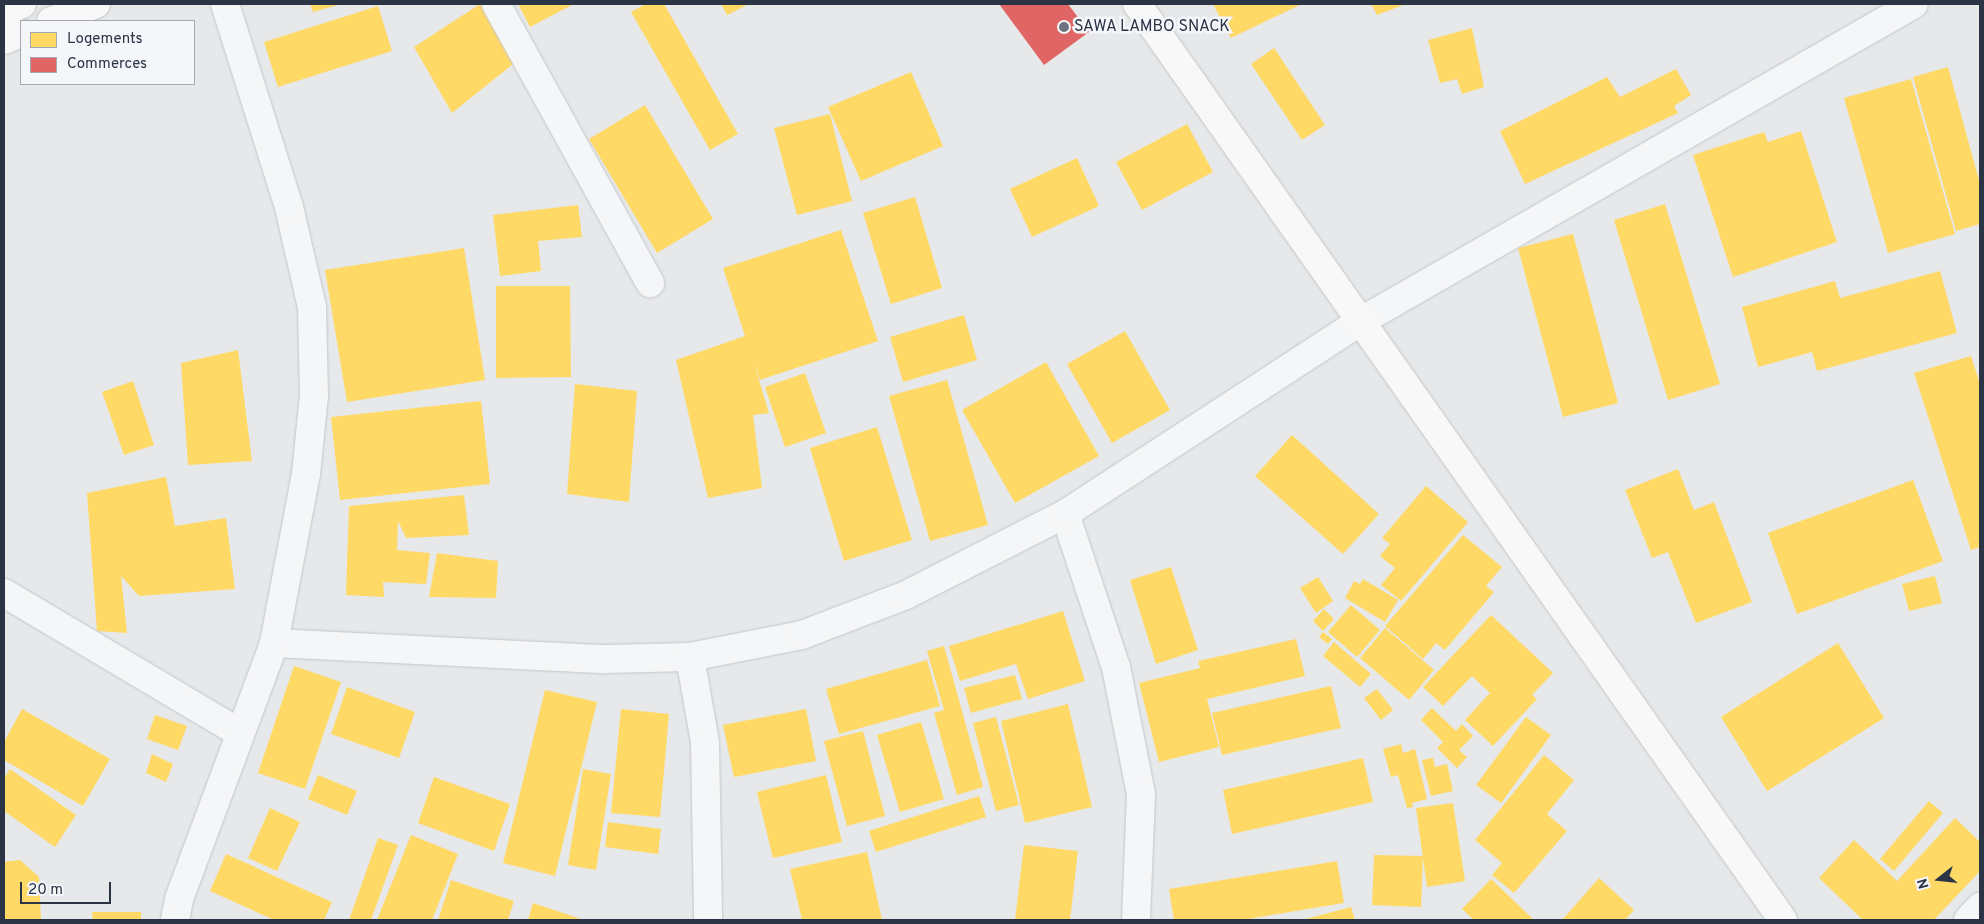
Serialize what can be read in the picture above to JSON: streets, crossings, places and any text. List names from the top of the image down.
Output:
{
  "places": ["SAWA LAMBO SNACK"],
  "legend": ["Logements", "Commerces"],
  "scale_bar": "20 m",
  "north": "left"
}
